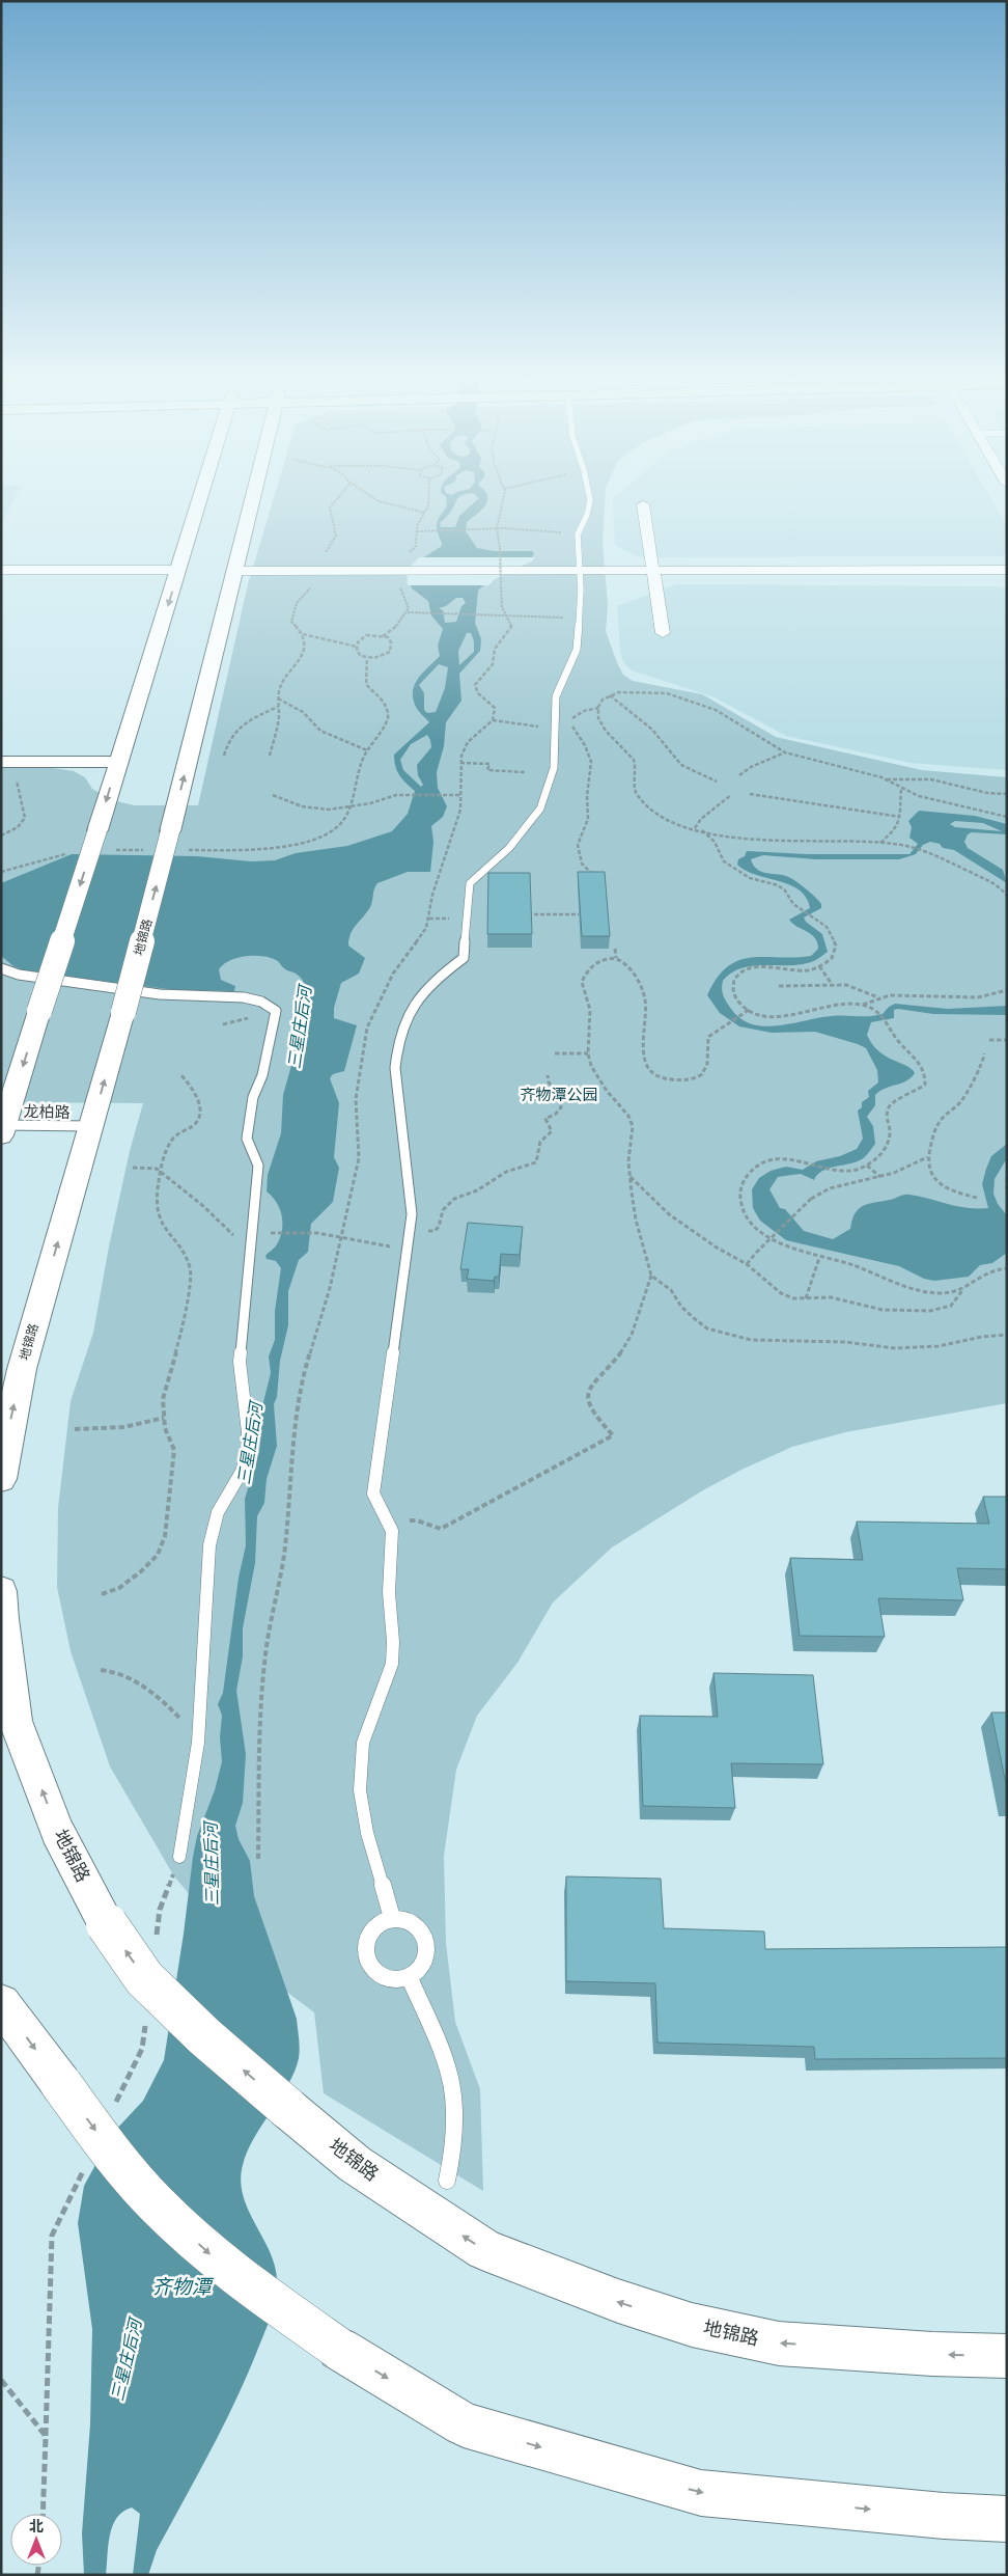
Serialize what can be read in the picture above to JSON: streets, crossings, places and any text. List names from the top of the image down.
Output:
{
  "streets": {
    "street": ["地锦路"],
    "lane": ["龙柏路"]
  },
  "crossings": [
    ["地锦路", "龙柏路"]
  ],
  "water": ["三星庄后河", "齐物潭"],
  "parks": ["齐物潭公园"],
  "north": "top"
}
